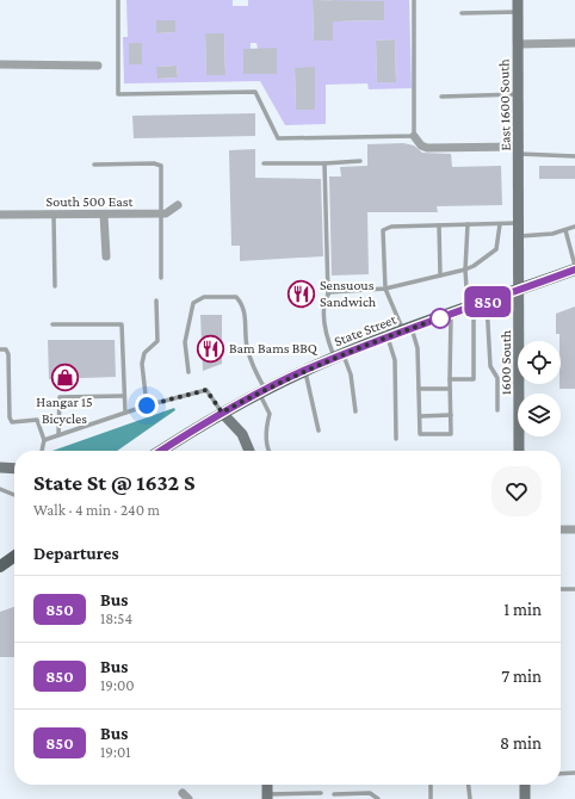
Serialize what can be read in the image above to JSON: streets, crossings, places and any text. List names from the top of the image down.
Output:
{
  "streets": {
    "main road": ["State Street"],
    "street": ["East 1600 South", "South 500 East", "1600 South"]
  },
  "crossings": [
    ["East 1600 South", "1600 South"],
    ["State Street", "1600 South"]
  ],
  "places": {
    "restaurant": ["Sensuous Sandwich", "Bam Bams BBQ"],
    "shop": ["Hangar 15 Bicycles"]
  },
  "lines": ["bus line 850"],
  "page": {
    "on_map": "850",
    "heading": [
      ["State St @ 1632 S", "Walk · 4 min · 240 m"],
      "Departures"
    ],
    "list": [
      {
        "mark": "850",
        "name": "Bus",
        "note": "18:54",
        "value": "1 min"
      },
      {
        "mark": "850",
        "name": "Bus",
        "note": "19:00",
        "value": "7 min"
      },
      {
        "mark": "850",
        "name": "Bus",
        "note": "19:01",
        "value": "8 min"
      }
    ]
  }
}
